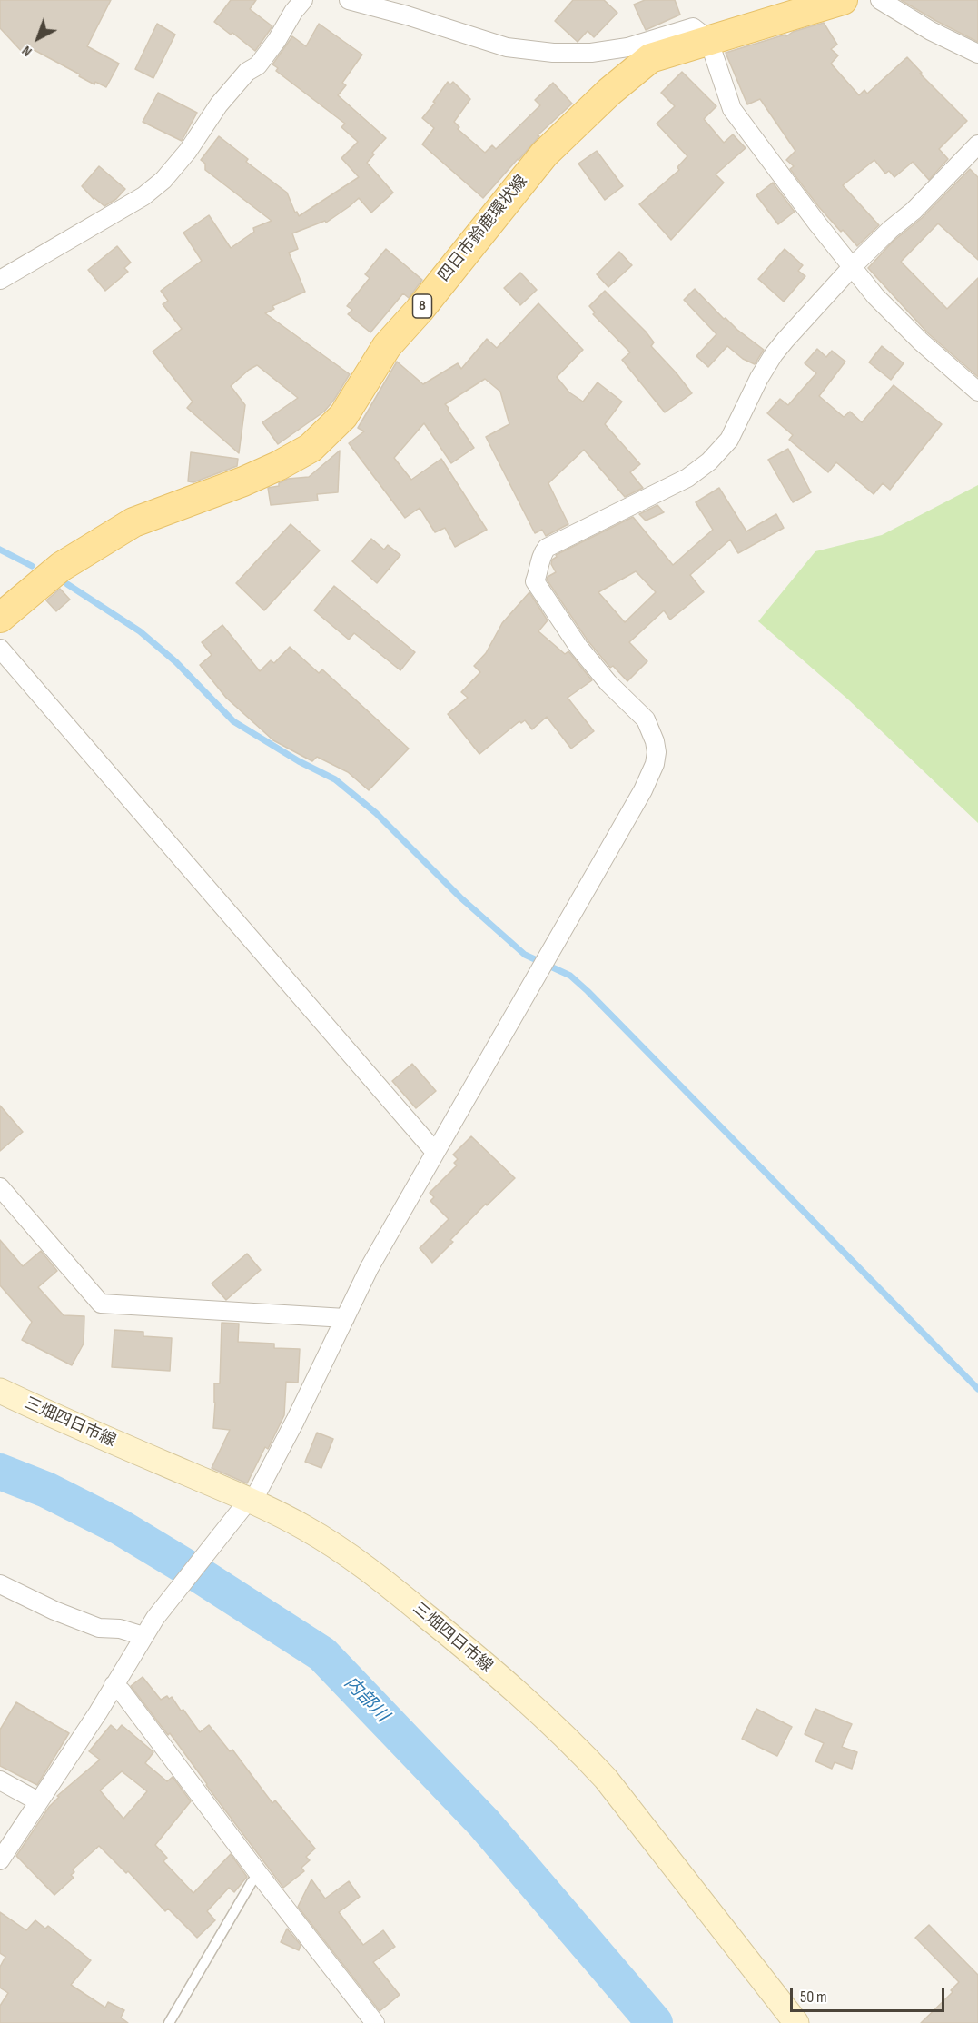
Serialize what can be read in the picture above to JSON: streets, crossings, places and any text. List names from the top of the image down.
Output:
{
  "streets": {
    "main road": ["四日市鈴鹿環状線", "8", "三畑四日市線"]
  },
  "water": ["内部川"],
  "scale_bar": "50 m",
  "north": "bottom left"
}
